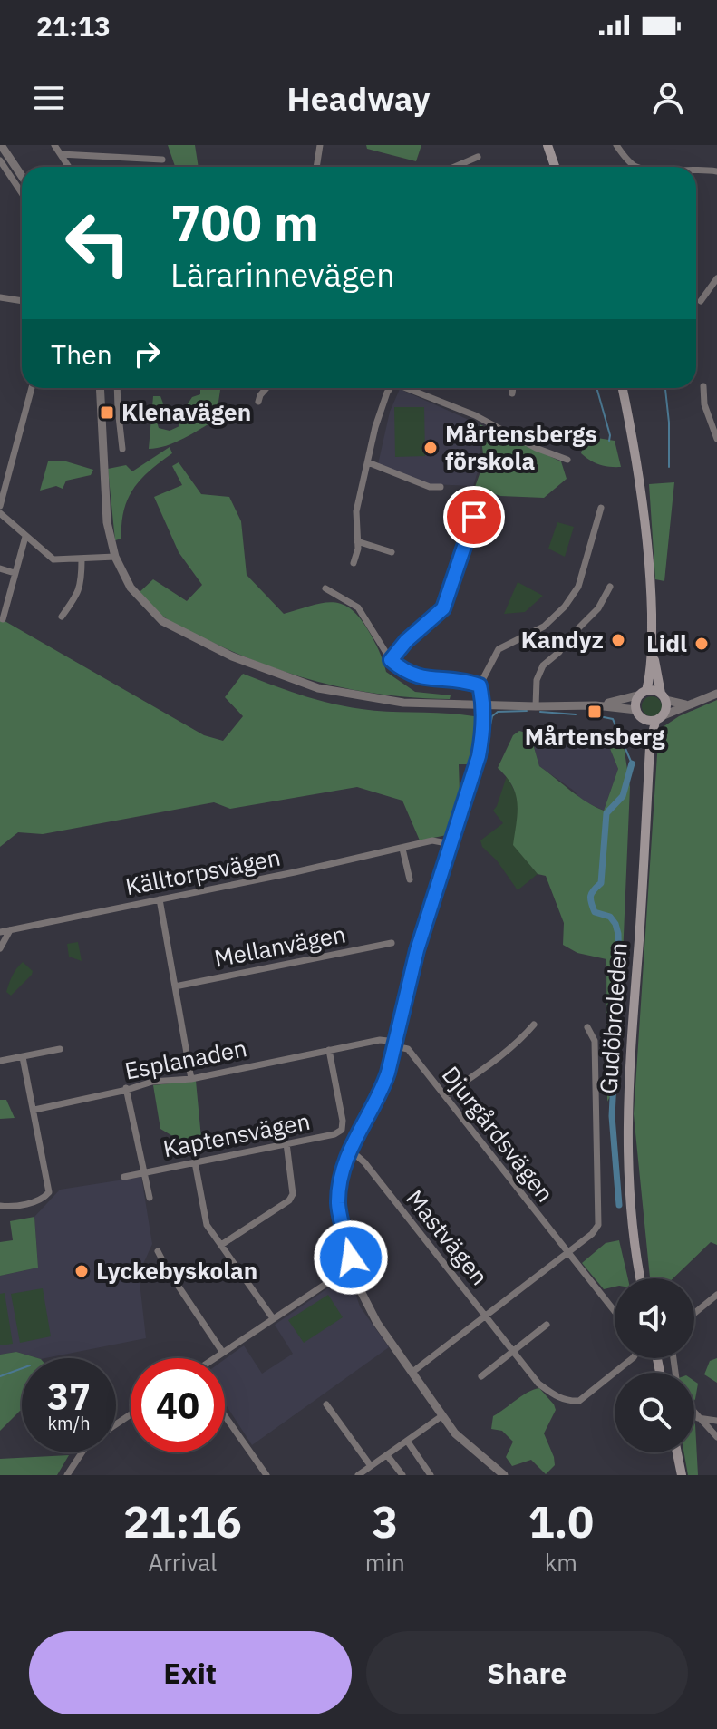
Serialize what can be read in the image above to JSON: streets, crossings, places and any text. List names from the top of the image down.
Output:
{
  "streets": {
    "main road": ["Gudöbroleden"],
    "street": [
      "Källtorpsvägen",
      "Mellanvägen",
      "Esplanaden",
      "Djurgårdsvägen",
      "Kaptensvägen",
      "Mastvägen"
    ]
  },
  "crossings": [
    ["Esplanaden", "Djurgårdsvägen"],
    ["Esplanaden", "Kaptensvägen"]
  ],
  "places": {
    "transit": ["Klenavägen", "Mårtensberg"],
    "other": [
      "Mårtensbergs förskola",
      "Kandyz",
      "Lidl",
      "Lyckebyskolan"
    ]
  },
  "page": {
    "status": "21:13",
    "header": "Headway",
    "turn": ["700 m", "Lärarinnevägen"],
    "then": "Then",
    "speed": "37 km/h",
    "limit": "40",
    "eta": [
      "21:16",
      "Arrival",
      "3",
      "min",
      "1.0",
      "km"
    ],
    "buttons": ["Exit", "Share"]
  }
}
